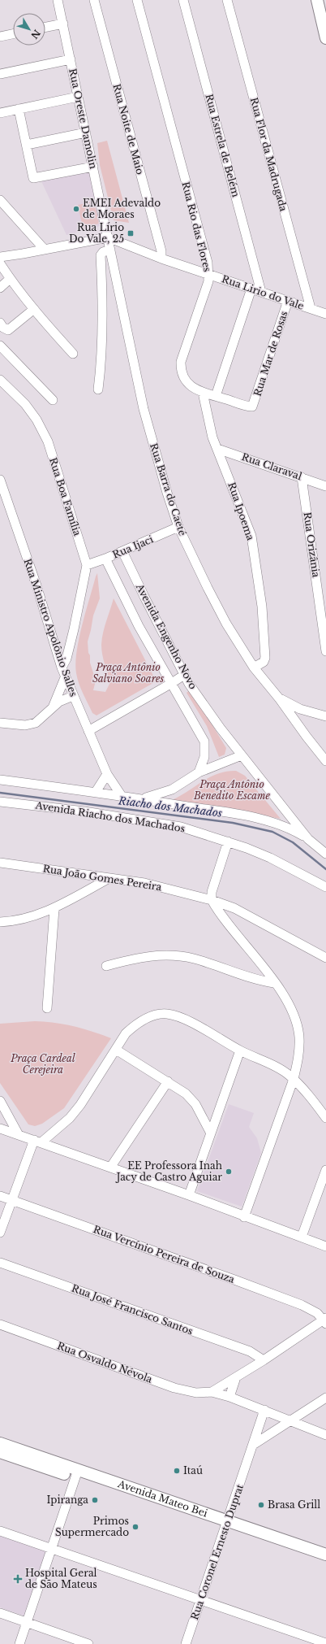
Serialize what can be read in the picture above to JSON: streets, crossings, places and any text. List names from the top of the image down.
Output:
{
  "streets": {
    "main road": ["Avenida Mateo Bei"],
    "street": [
      "Rua Oreste Damolin",
      "Rua Noite de Maio",
      "Rua Estrela de Belém",
      "Rua Flor da Madrugada",
      "Rua Rio das Flores",
      "Rua Lirio do Vale",
      "Rua Mar de Rosas",
      "Rua Claraval",
      "Rua Barra do Caeté",
      "Rua Boa Família",
      "Rua Ipoema",
      "Rua Orizânia",
      "Rua Ijaci",
      "Rua Ministro Apolônio Salles",
      "Avenida Engenho Novo",
      "Avenida Riacho dos Machados",
      "Rua João Gomes Pereira",
      "Rua Vercínio Pereira de Souza",
      "Rua José Francisco Santos",
      "Rua Osvaldo Névola",
      "Rua Coronel Ernesto Duprat"
    ]
  },
  "crossings": [
    ["Rua Oreste Damolin", "Rua Lirio do Vale"],
    ["Rua Oreste Damolin", "Rua Barra do Caeté"],
    ["Rua Noite de Maio", "Rua Lirio do Vale"],
    ["Rua Estrela de Belém", "Rua Lirio do Vale"],
    ["Rua Flor da Madrugada", "Rua Lirio do Vale"],
    ["Rua Rio das Flores", "Rua Lirio do Vale"],
    ["Rua Rio das Flores", "Rua Mar de Rosas"],
    ["Rua Rio das Flores", "Rua Ipoema"],
    ["Rua Lirio do Vale", "Rua Mar de Rosas"],
    ["Rua Lirio do Vale", "Rua Barra do Caeté"],
    ["Rua Claraval", "Rua Ipoema"],
    ["Rua Claraval", "Rua Orizânia"],
    ["Rua Barra do Caeté", "Rua Ipoema"],
    ["Rua Barra do Caeté", "Rua Ijaci"],
    ["Rua Boa Família", "Rua Ijaci"],
    ["Rua Boa Família", "Rua Ministro Apolônio Salles"],
    ["Rua Ijaci", "Avenida Engenho Novo"],
    ["Rua Ministro Apolônio Salles", "Avenida Engenho Novo"],
    ["Avenida Mateo Bei", "Rua Coronel Ernesto Duprat"]
  ],
  "water": ["Riacho dos Machados"],
  "parks": ["Praça Antônio Salviano Soares", "Praça Antônio Benedito Escame", "Praça Cardeal Cerejeira"],
  "places": {
    "other": [
      "EMEI Adevaldo de Moraes",
      "EE Professora Inah Jacy de Castro Aguiar",
      "Itaú",
      "Ipiranga",
      "Brasa Grill",
      "Primos Supermercado"
    ],
    "transit": ["Rua Lírio Do Vale, 25"],
    "health": ["Hospital Geral de São Mateus"]
  },
  "north": "bottom right"
}
